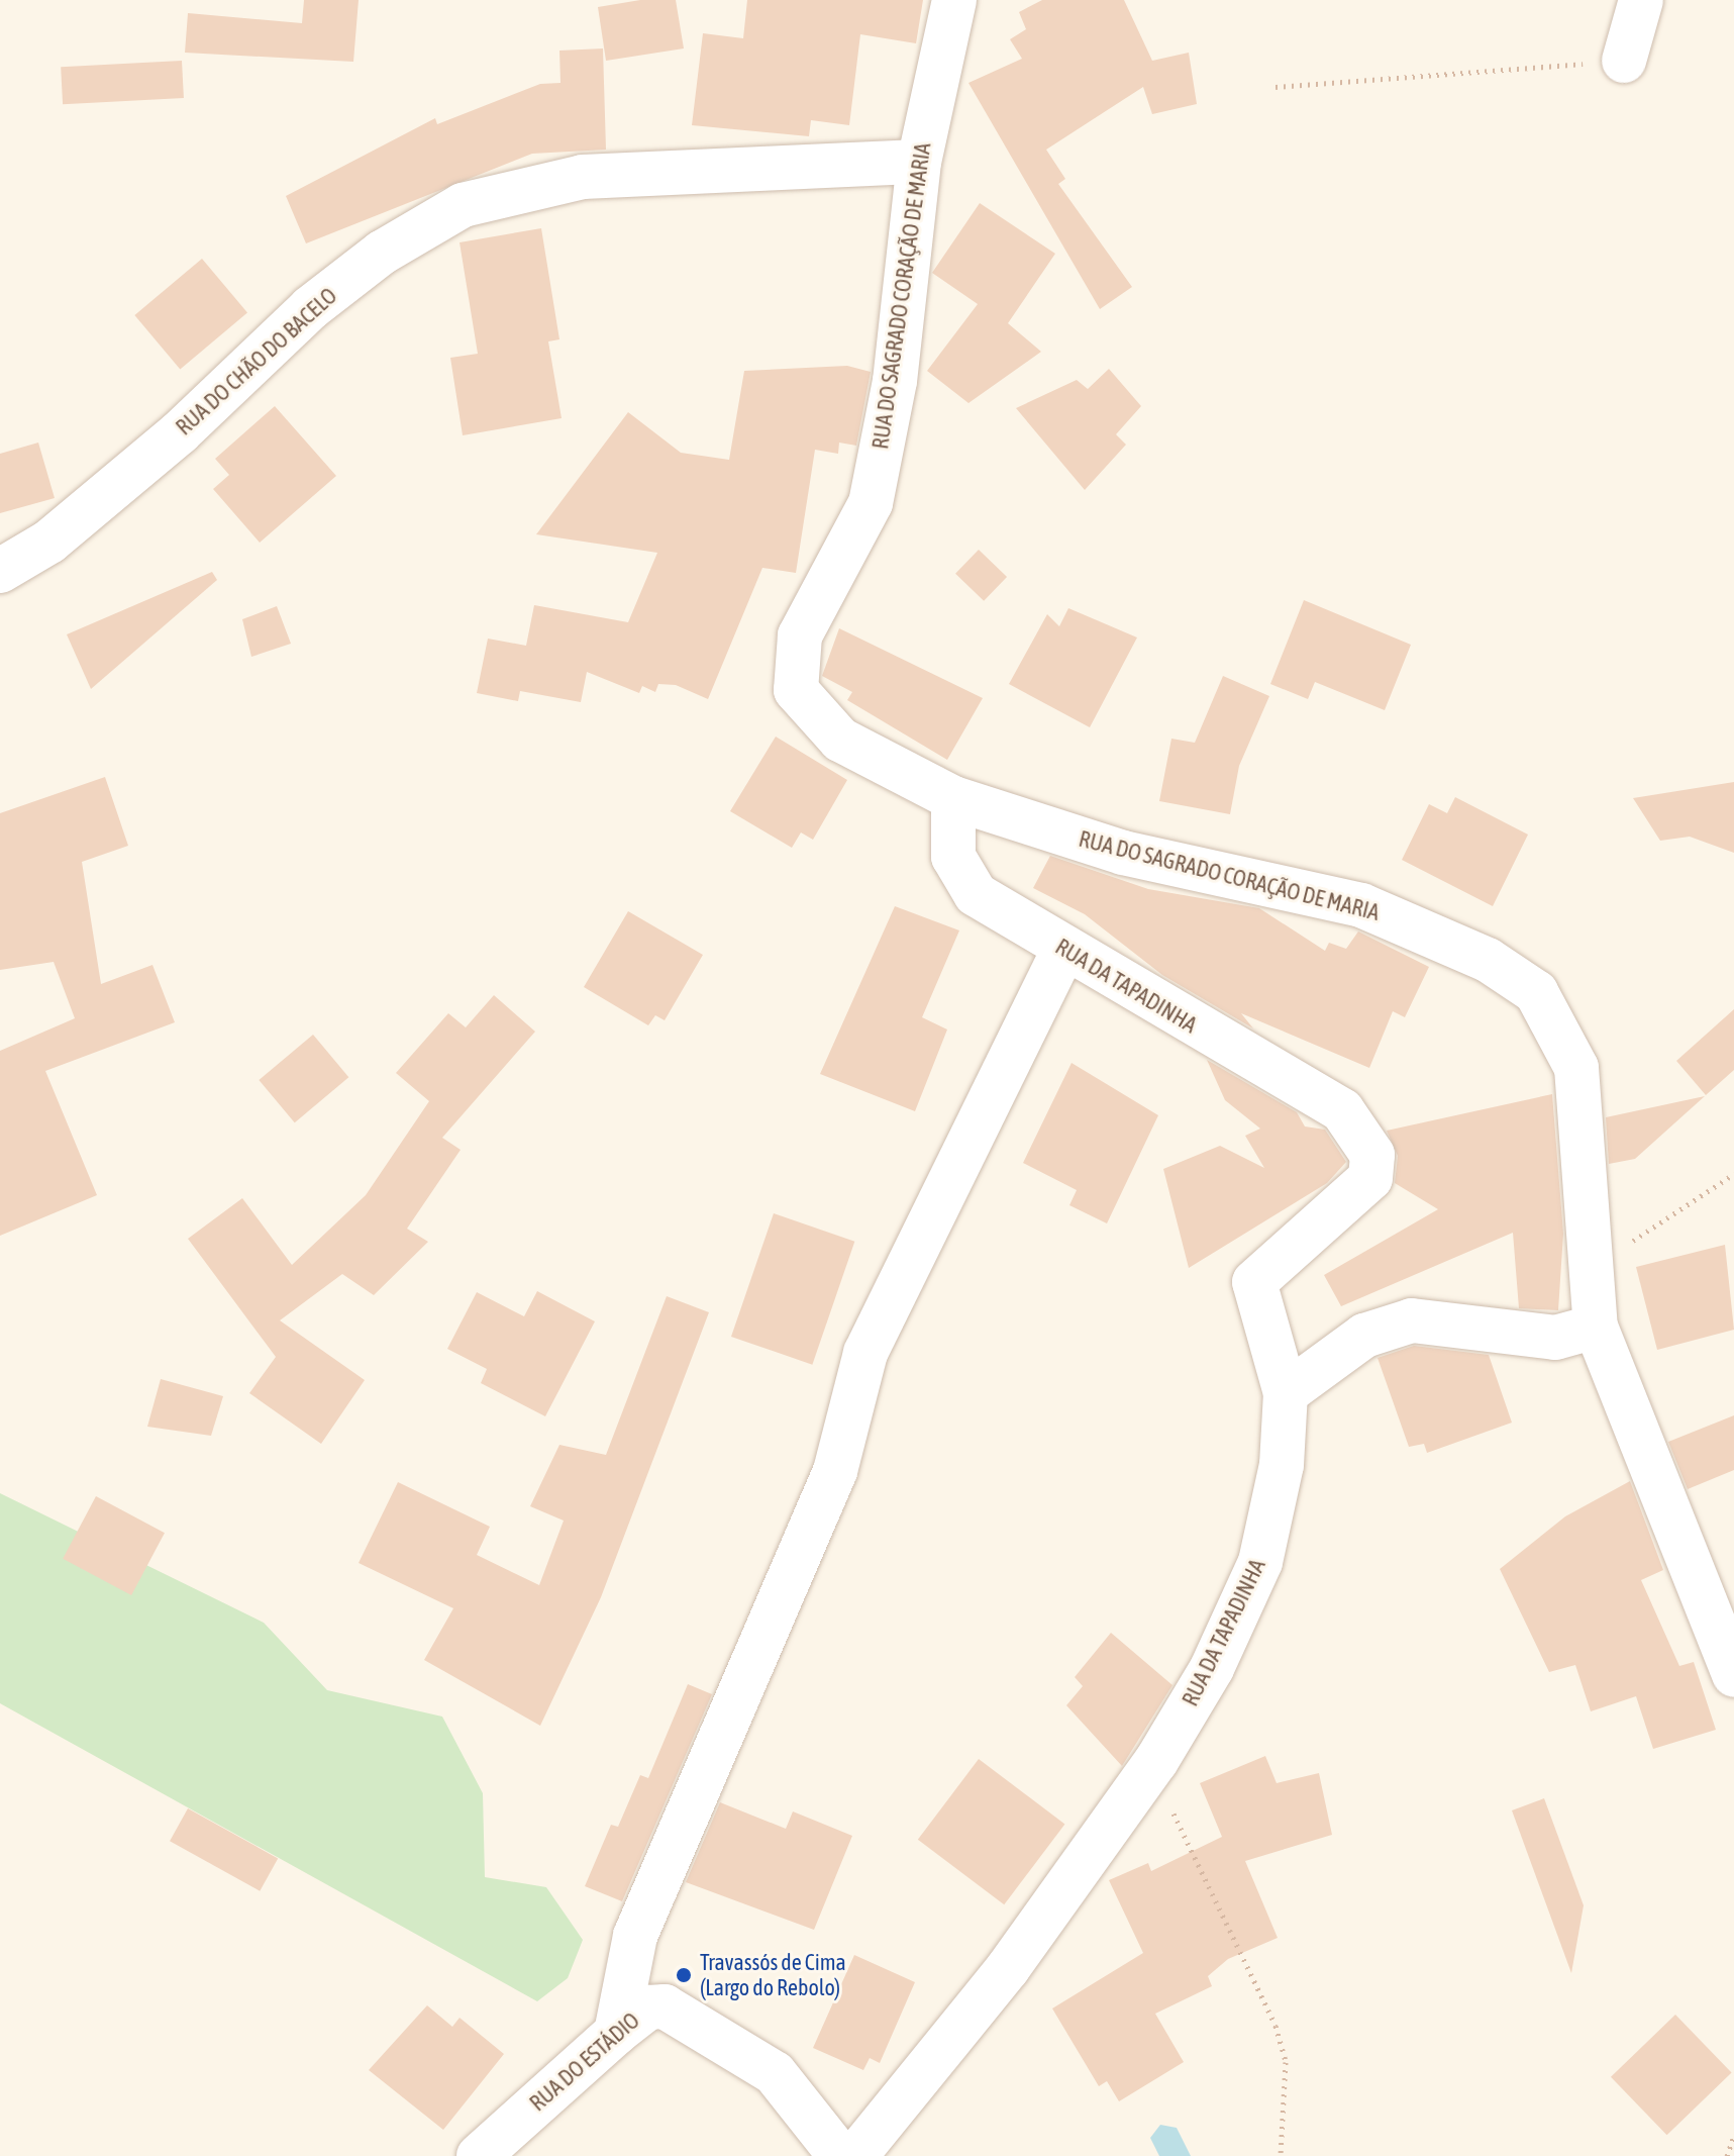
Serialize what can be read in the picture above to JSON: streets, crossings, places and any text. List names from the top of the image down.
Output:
{
  "streets": {
    "street": [
      "RUA DO SAGRADO CORAÇÃO DE MARIA",
      "RUA DO CHÃO DO BACELO",
      "RUA DA TAPADINHA",
      "RUA DO ESTÁDIO"
    ]
  },
  "crossings": [
    ["RUA DO SAGRADO CORAÇÃO DE MARIA", "RUA DO CHÃO DO BACELO"],
    ["RUA DO SAGRADO CORAÇÃO DE MARIA", "RUA DA TAPADINHA"]
  ],
  "places": ["Travassós de Cima (Largo do Rebolo)"]
}
